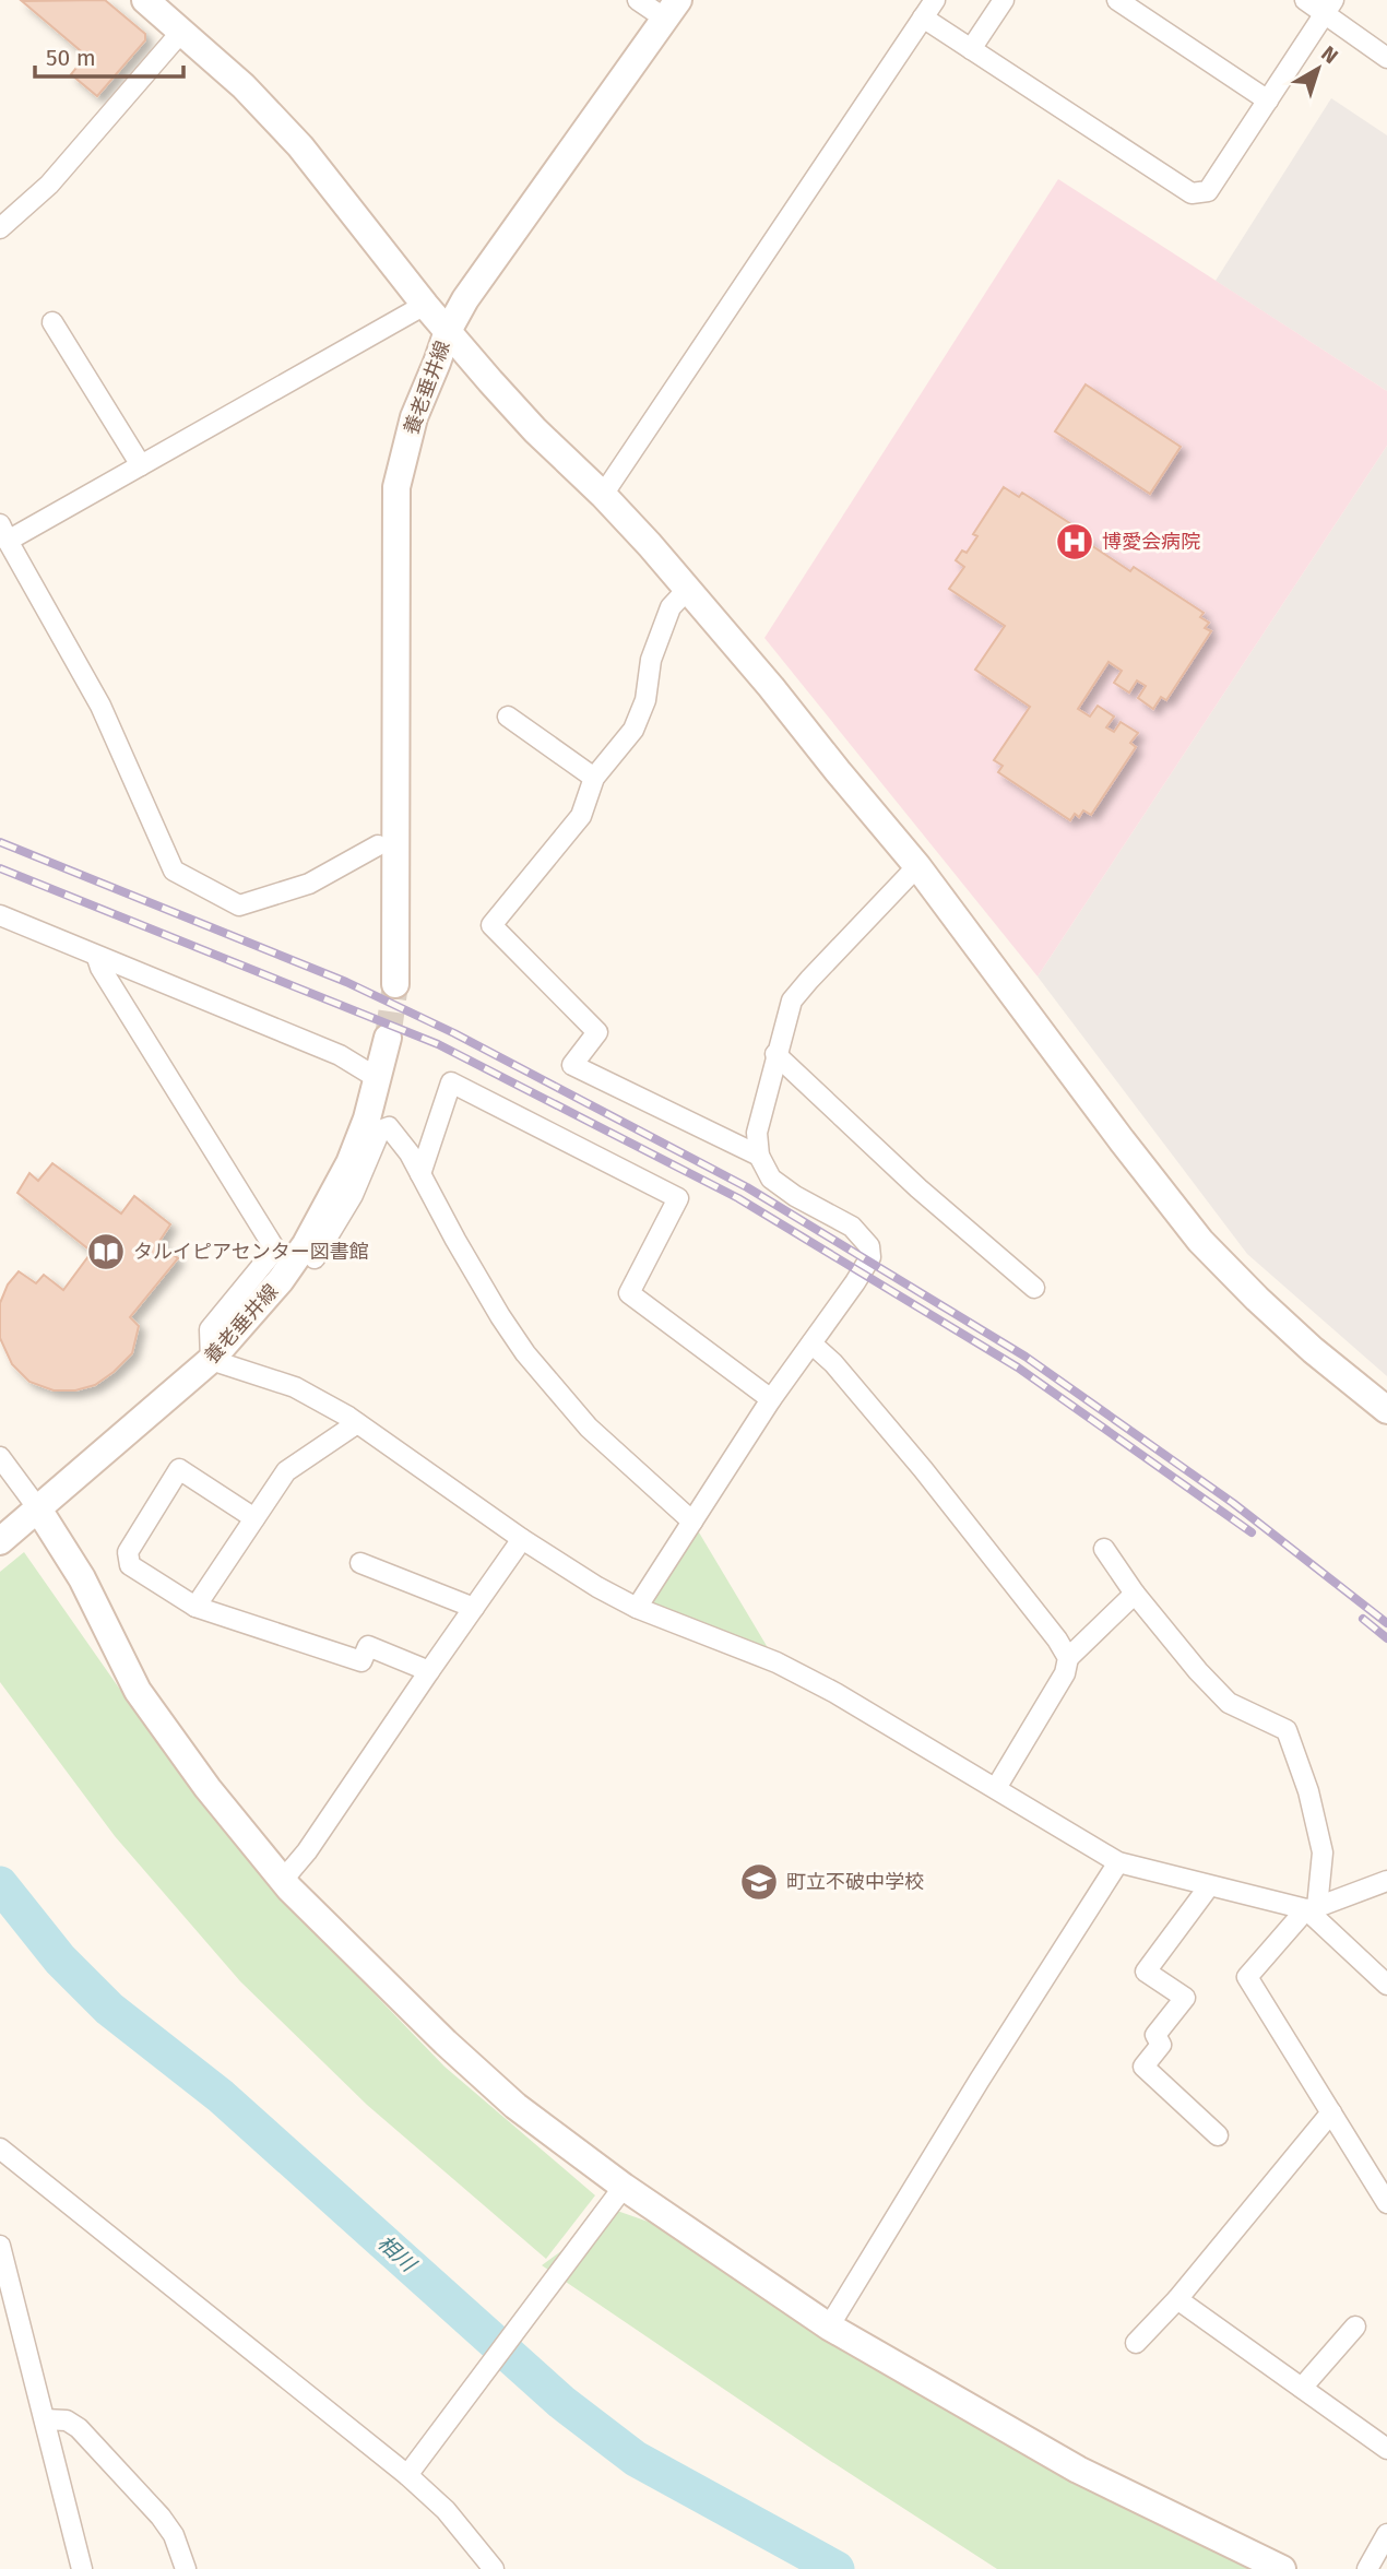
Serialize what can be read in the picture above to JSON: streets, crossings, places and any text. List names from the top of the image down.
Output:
{
  "streets": {
    "street": ["養老垂井線"]
  },
  "water": ["相川"],
  "places": {
    "hospital": ["博愛会病院"],
    "library": ["タルイピアセンター図書館"],
    "school or university": ["町立不破中学校"]
  },
  "scale_bar": "50 m",
  "north": "top right"
}
